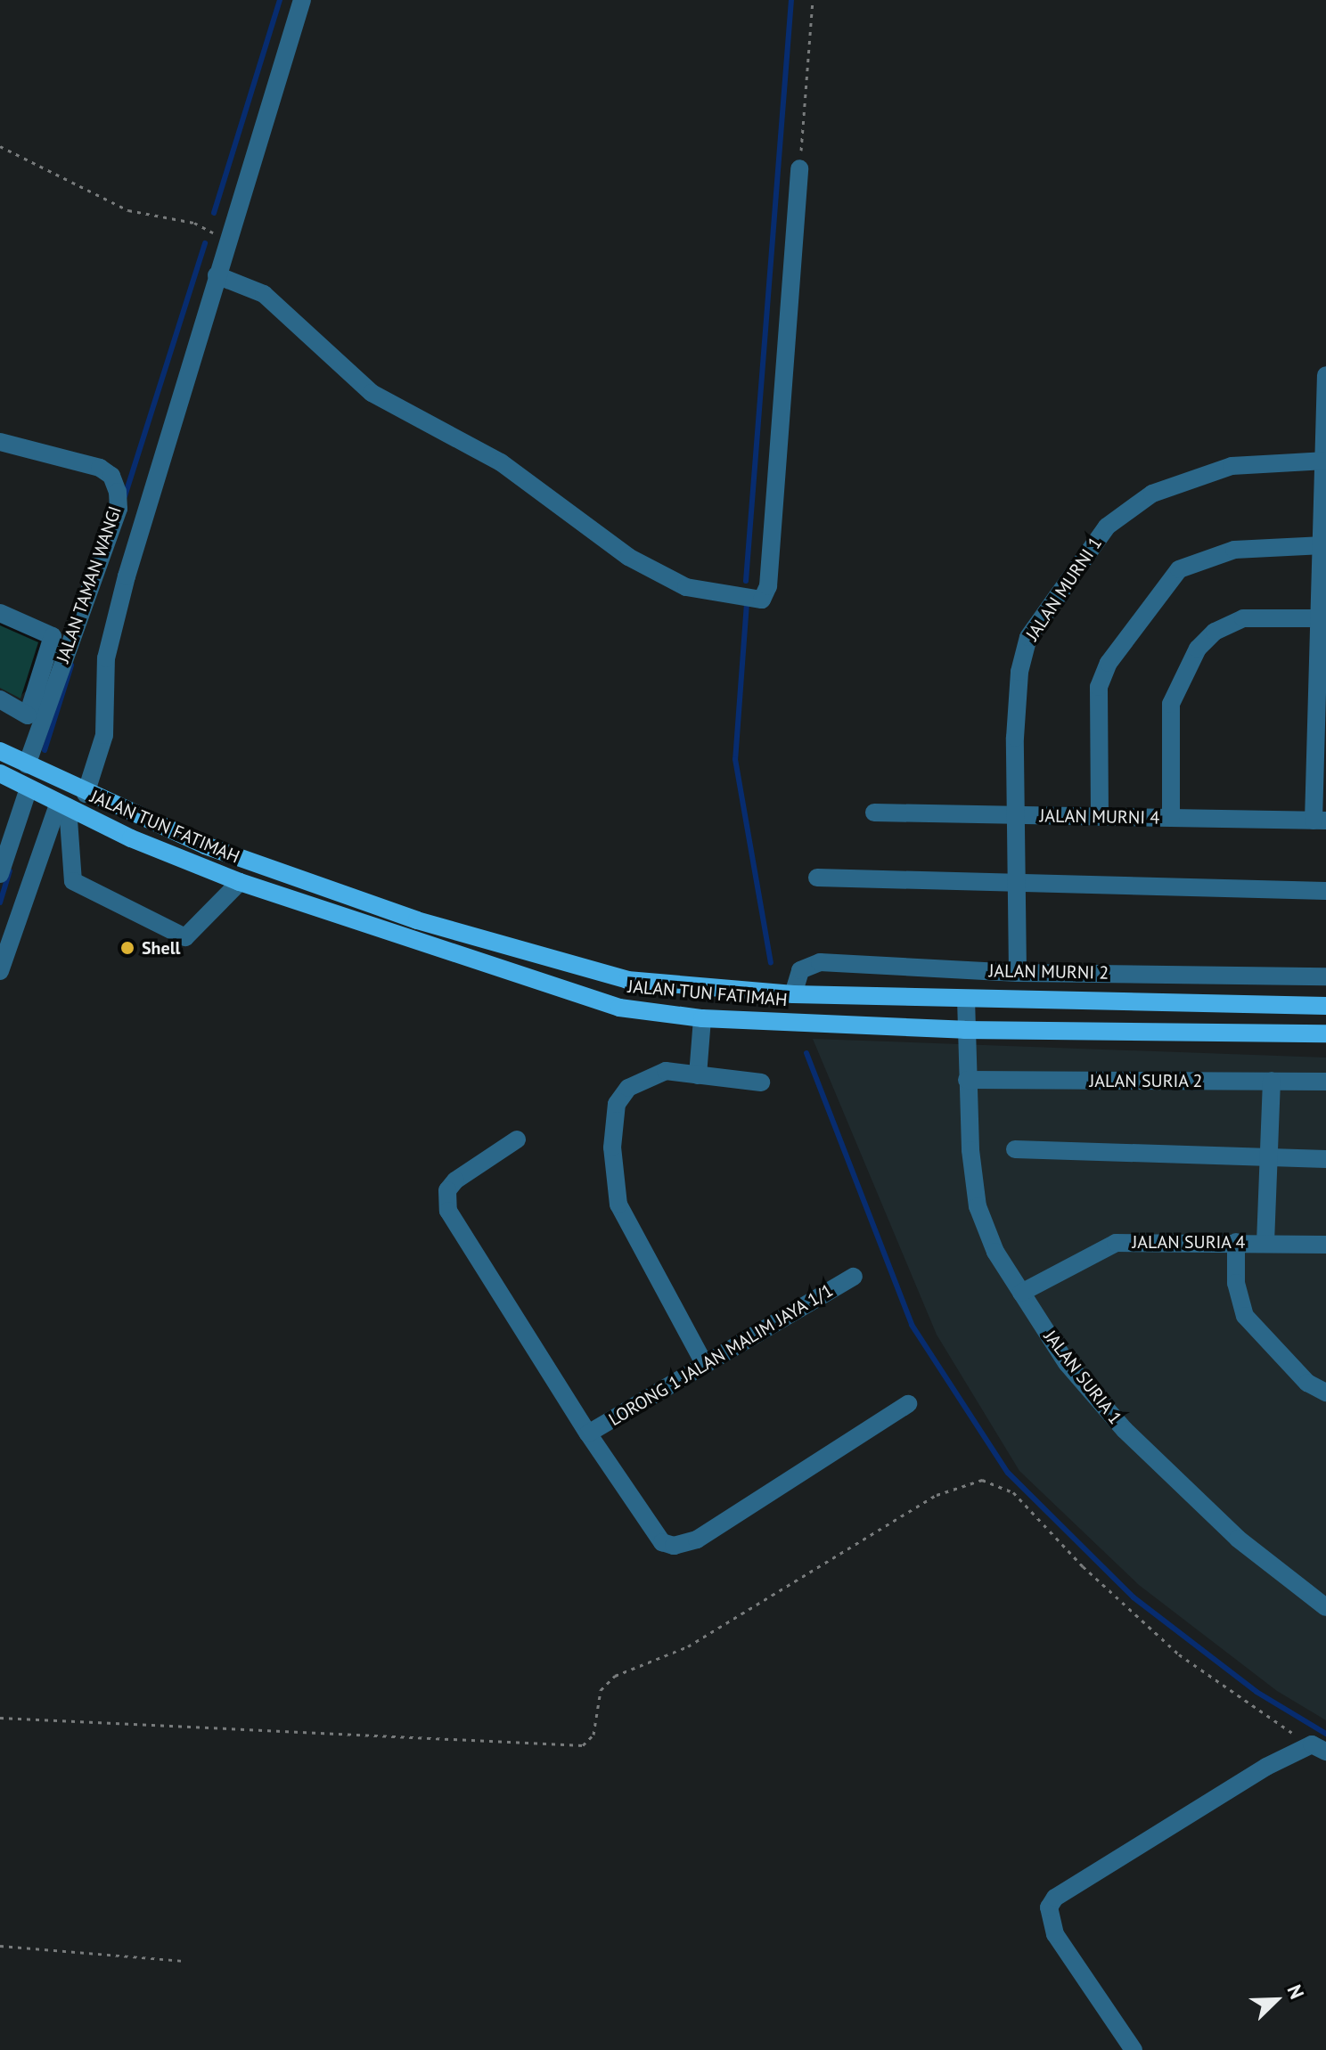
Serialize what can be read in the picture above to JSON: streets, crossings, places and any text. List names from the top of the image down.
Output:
{
  "streets": {
    "main road": ["JALAN TUN FATIMAH"],
    "street": [
      "JALAN TAMAN WANGI",
      "JALAN MURNI 1",
      "JALAN MURNI 4",
      "JALAN MURNI 2",
      "JALAN SURIA 2",
      "JALAN SURIA 4",
      "LORONG 1 JALAN MALIM JAYA 1/1",
      "JALAN SURIA 1"
    ]
  },
  "crossings": [
    ["JALAN TAMAN WANGI", "JALAN TUN FATIMAH"],
    ["JALAN MURNI 1", "JALAN MURNI 4"],
    ["JALAN MURNI 1", "JALAN MURNI 2"],
    ["JALAN TUN FATIMAH", "JALAN MURNI 2"],
    ["JALAN TUN FATIMAH", "JALAN SURIA 1"],
    ["JALAN SURIA 2", "JALAN SURIA 1"],
    ["JALAN SURIA 4", "JALAN SURIA 1"]
  ],
  "places": ["Shell"],
  "north": "top right"
}
